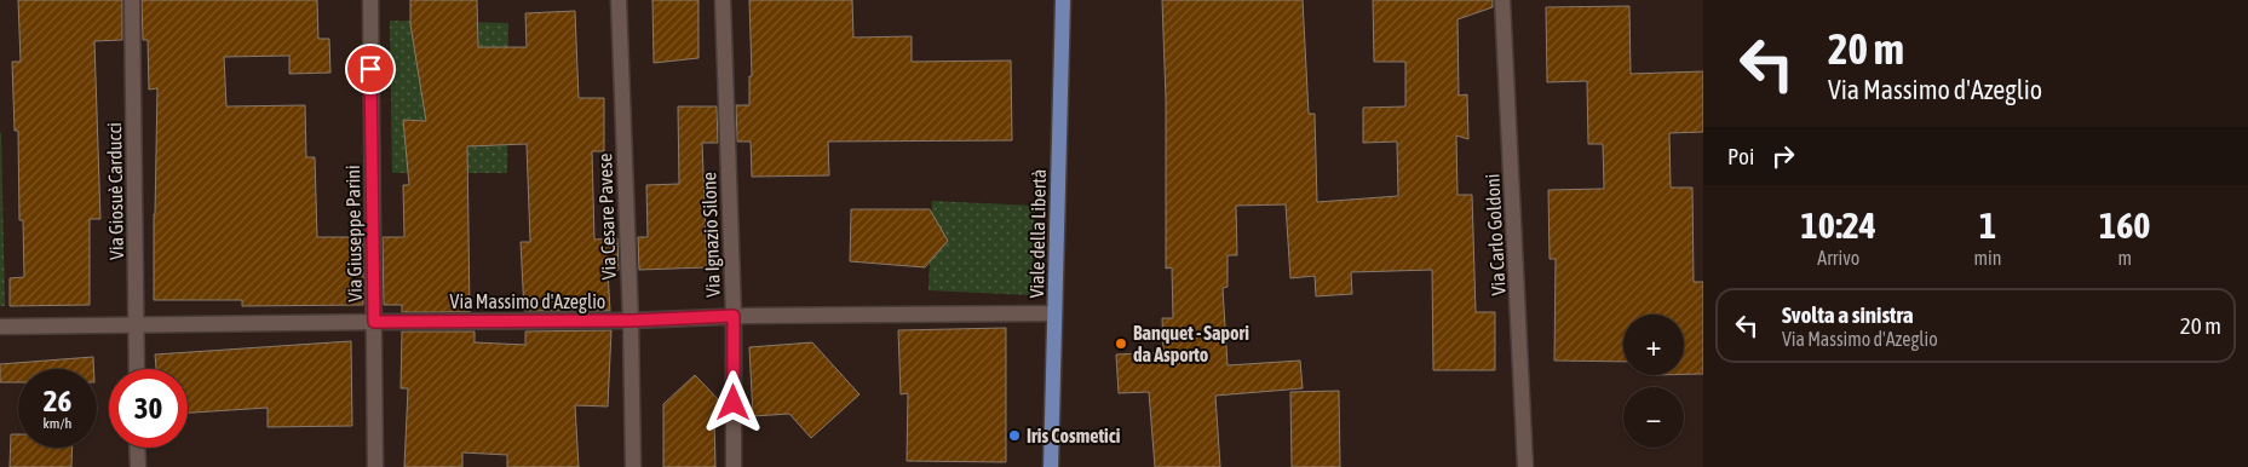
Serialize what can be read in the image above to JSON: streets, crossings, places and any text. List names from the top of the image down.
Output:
{
  "streets": {
    "main road": ["Viale della Libertà"],
    "street": [
      "Via Giosuè Carducci",
      "Via Cesare Pavese",
      "Via Giuseppe Parini",
      "Via Ignazio Silone",
      "Via Carlo Goldoni",
      "Via Massimo d'Azeglio"
    ]
  },
  "crossings": [
    ["Via Giosuè Carducci", "Via Massimo d'Azeglio"],
    ["Via Cesare Pavese", "Via Massimo d'Azeglio"],
    ["Via Giuseppe Parini", "Via Massimo d'Azeglio"],
    ["Viale della Libertà", "Via Massimo d'Azeglio"],
    ["Via Ignazio Silone", "Via Massimo d'Azeglio"]
  ],
  "places": ["Banquet - Sapori da Asporto", "Iris Cosmetici"],
  "page": {
    "turn": ["20 m", "Via Massimo d'Azeglio"],
    "then": "Poi",
    "eta": [
      "10:24",
      "Arrivo",
      "1",
      "min",
      "160",
      "m"
    ],
    "list": [
      {
        "name": "Svolta a sinistra",
        "note": "Via Massimo d'Azeglio",
        "value": "20 m"
      }
    ],
    "map_buttons": ["+", "−"],
    "speed": "26 km/h",
    "limit": "30"
  }
}
